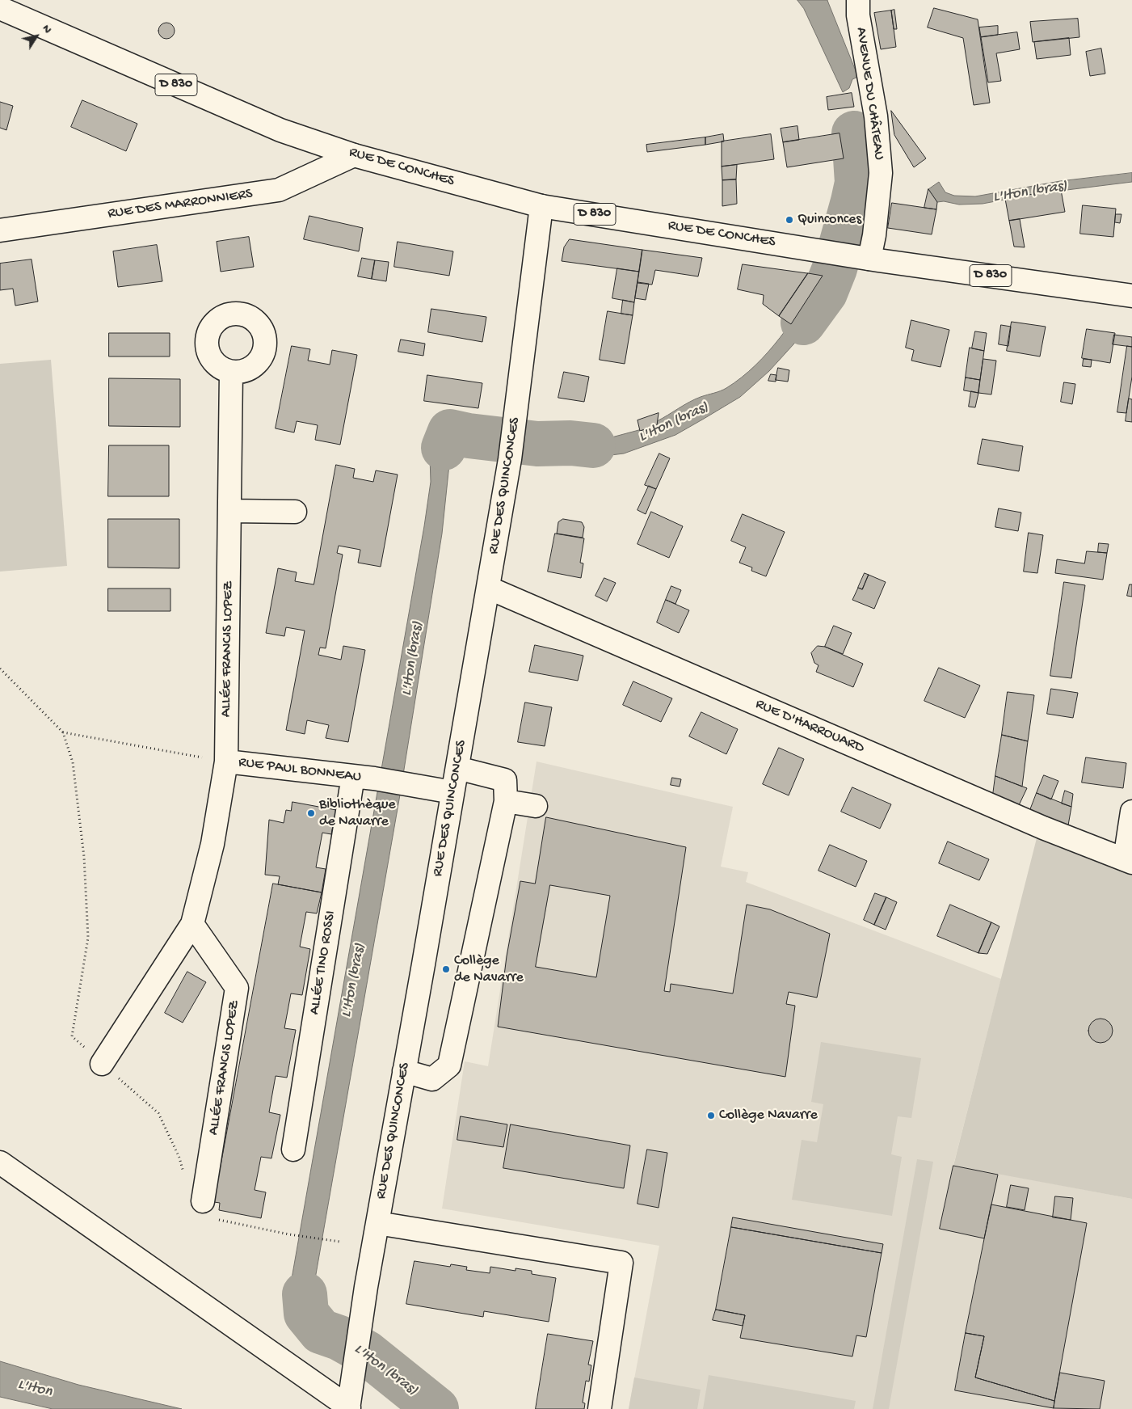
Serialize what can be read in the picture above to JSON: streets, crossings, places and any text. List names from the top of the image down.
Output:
{
  "streets": {
    "street": [
      "D 830",
      "AVENUE DU CHÂTEAU",
      "RUE DE CONCHES",
      "RUE DES MARRONNIERS",
      "RUE DES QUINCONCES",
      "ALLÉE FRANCIS LOPEZ",
      "RUE D'HARROUARD",
      "RUE PAUL BONNEAU",
      "ALLÉE TINO ROSSI"
    ]
  },
  "crossings": [
    ["D 830", "AVENUE DU CHÂTEAU"],
    ["D 830", "RUE DE CONCHES"],
    ["AVENUE DU CHÂTEAU", "RUE DE CONCHES"],
    ["RUE DE CONCHES", "RUE DES MARRONNIERS"],
    ["RUE DE CONCHES", "RUE DES QUINCONCES"],
    ["RUE DES QUINCONCES", "RUE D'HARROUARD"],
    ["RUE DES QUINCONCES", "RUE PAUL BONNEAU"],
    ["ALLÉE FRANCIS LOPEZ", "RUE PAUL BONNEAU"],
    ["RUE PAUL BONNEAU", "ALLÉE TINO ROSSI"]
  ],
  "water": ["L'Iton (bras)", "L'Iton"],
  "places": [
    "Quinconces",
    "Bibliothèque de Navarre",
    "Collège de Navarre",
    "Collège Navarre"
  ],
  "north": "top right"
}
